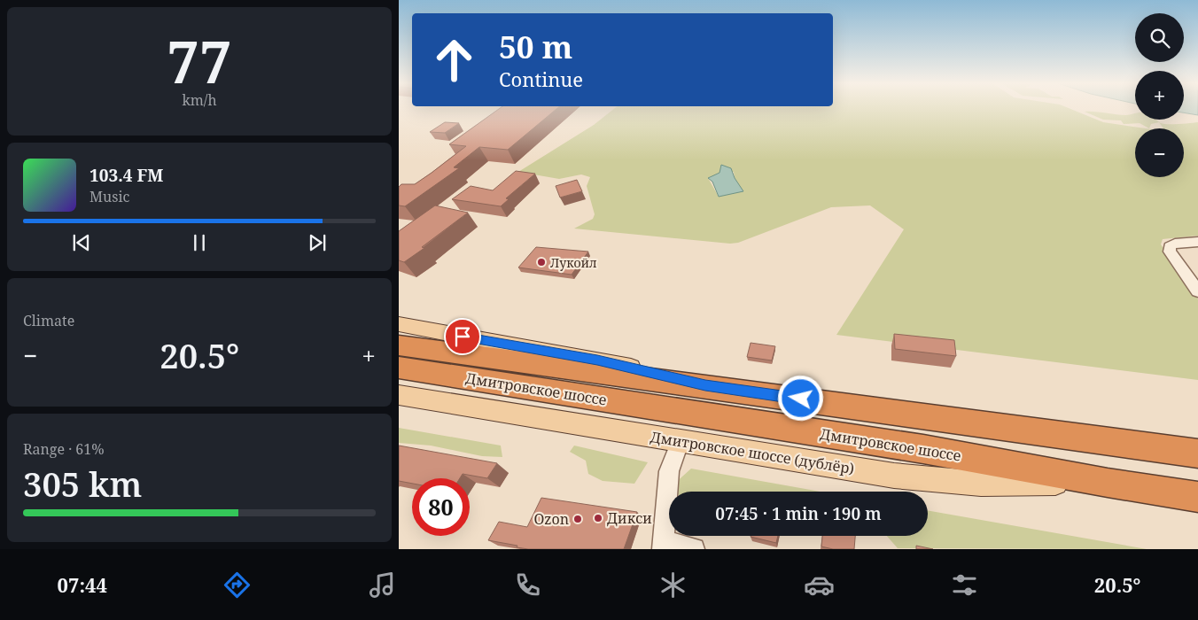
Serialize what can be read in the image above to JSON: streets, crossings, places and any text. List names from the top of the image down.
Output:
{
  "streets": {
    "highway": ["Дмитровское шоссе"],
    "main road": ["Дмитровское шоссе (дублёр)"]
  },
  "crossings": [
    ["Дмитровское шоссе", "Дмитровское шоссе (дублёр)"]
  ],
  "places": ["Лукойл", "Дикси", "Ozon"],
  "page": {
    "tile": [
      ["77", "km/h"],
      "Climate",
      ["Range · 61%", "305 km"]
    ],
    "map_buttons": ["+", "−"],
    "turn": ["50 m", "Continue"],
    "song": ["103.4 FM", "Music"],
    "heat": ["−", "20.5°", "+"],
    "limit": "80",
    "trip": "07:45 · 1 min · 190 m",
    "tabs": ["07:44", "20.5°"]
  }
}
